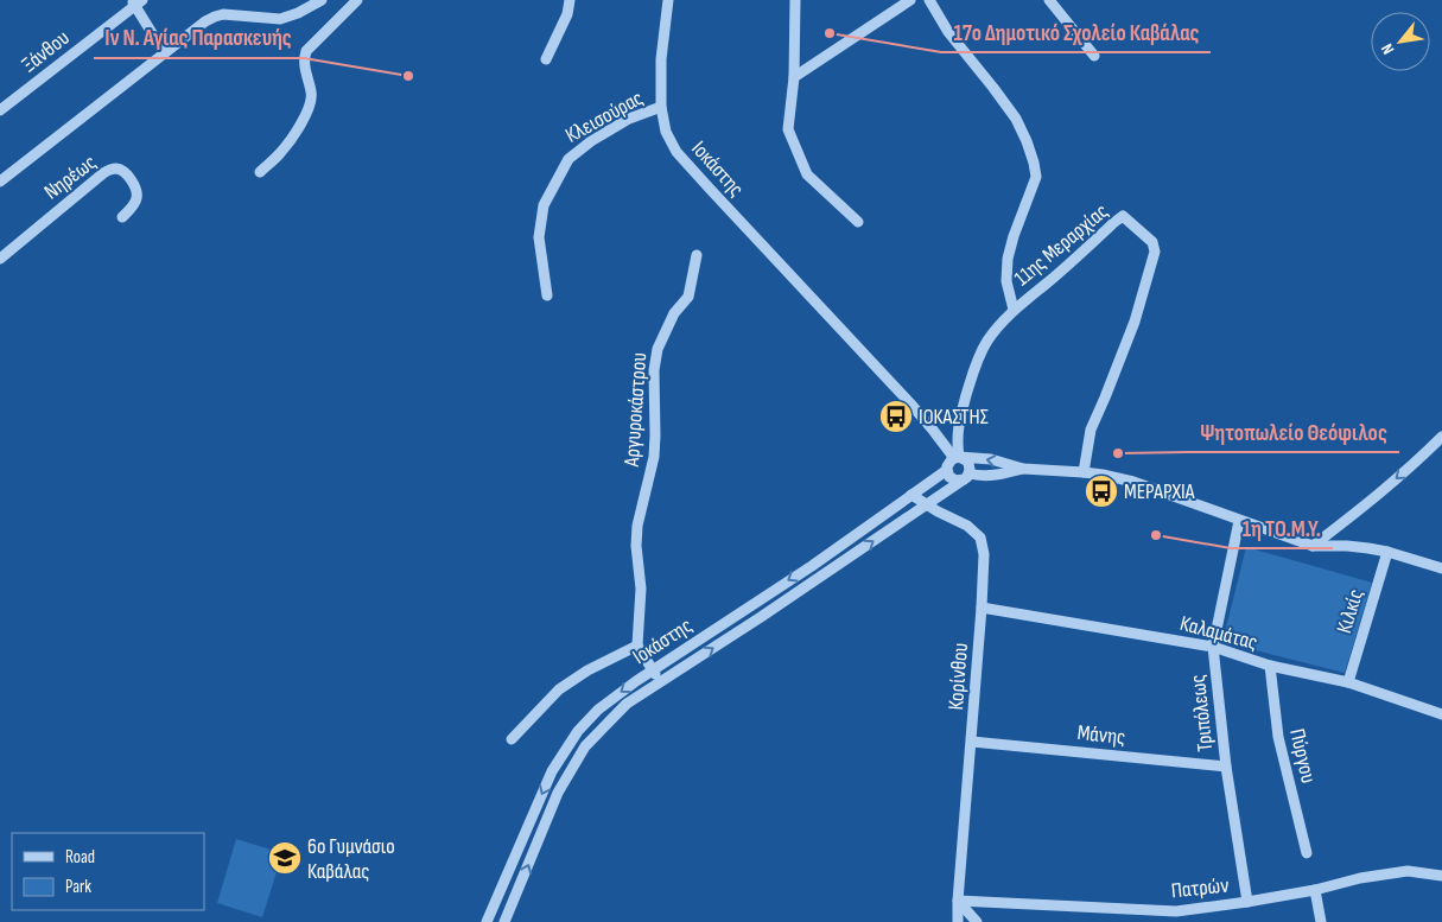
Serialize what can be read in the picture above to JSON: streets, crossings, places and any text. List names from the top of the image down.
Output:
{
  "streets": {
    "street": [
      "Ξάνθου",
      "Κλεισούρας",
      "Ιοκάστης",
      "Νηρέως",
      "11ης Μεραρχίας",
      "Αργυροκάστρου",
      "Κιλκίς",
      "Καλαμάτας",
      "Κορίνθου",
      "Τριπόλεως",
      "Μάνης",
      "Πύργου",
      "Πατρών"
    ]
  },
  "crossings": [
    ["Κλεισούρας", "Ιοκάστης"],
    ["Ιοκάστης", "11ης Μεραρχίας"],
    ["Ιοκάστης", "Κορίνθου"],
    ["Κιλκίς", "Καλαμάτας"],
    ["Καλαμάτας", "Κορίνθου"],
    ["Καλαμάτας", "Τριπόλεως"],
    ["Καλαμάτας", "Πύργου"],
    ["Κορίνθου", "Μάνης"],
    ["Κορίνθου", "Πατρών"],
    ["Τριπόλεως", "Μάνης"],
    ["Τριπόλεως", "Πατρών"]
  ],
  "places": {
    "other": [
      "17ο Δημοτικό Σχολείο Καβάλας",
      "Ιν Ν. Αγίας Παρασκευής",
      "Ψητοπωλείο Θεόφιλος",
      "1η ΤΟ.Μ.Υ."
    ],
    "bus stop": ["ΙΟΚΑΣΤΗΣ", "ΜΕΡΑΡΧΙΑ"],
    "school or university": ["6ο Γυμνάσιο Καβάλας"]
  },
  "legend": ["Road", "Park"],
  "north": "bottom left"
}
